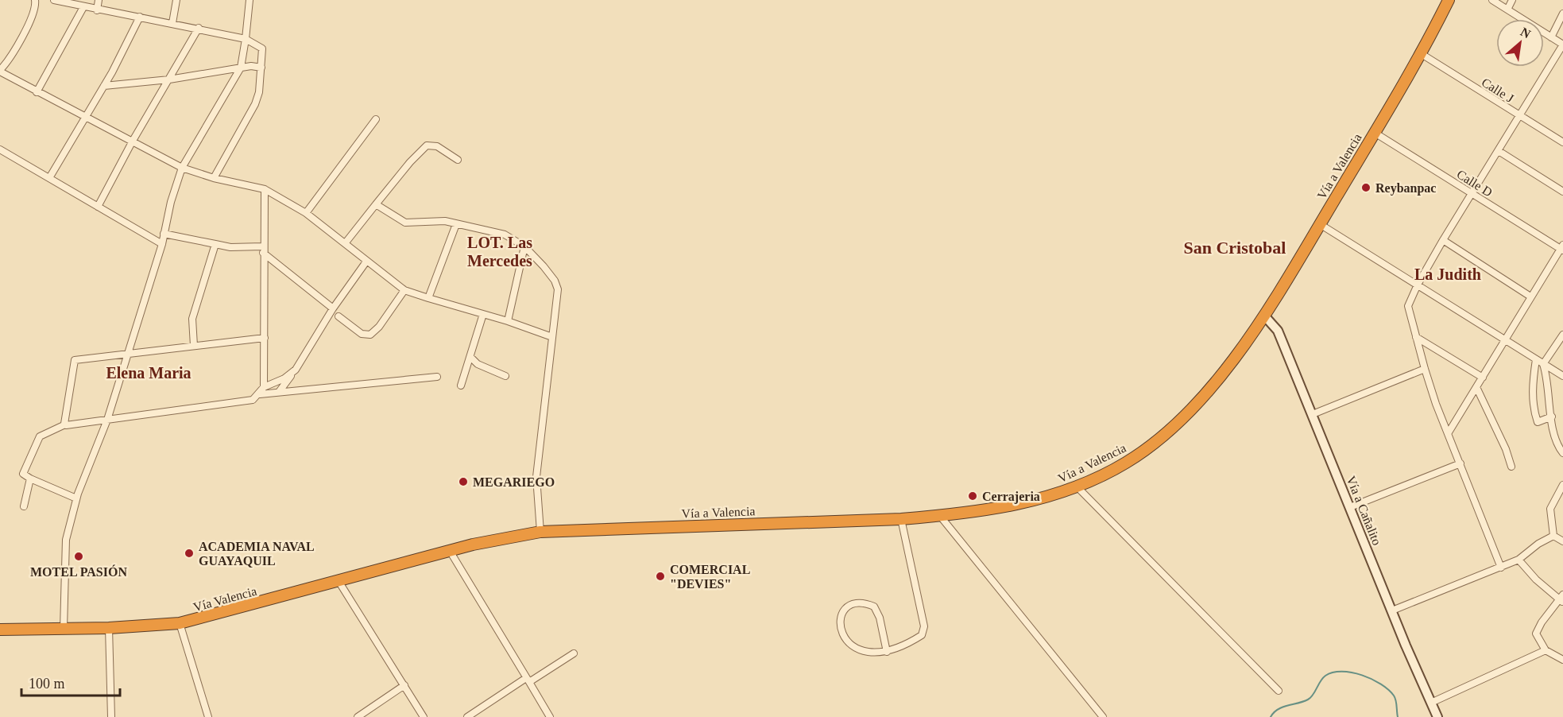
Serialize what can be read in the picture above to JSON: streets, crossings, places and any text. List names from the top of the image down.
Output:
{
  "streets": {
    "highway": ["Vía a Valencia", "Vía Valencia"],
    "main road": ["Vía a Cañalito"],
    "street": ["Calle J", "Calle D"]
  },
  "crossings": [
    ["Calle J", "Vía a Valencia"],
    ["Vía a Valencia", "Calle D"],
    ["Vía a Valencia", "Vía a Cañalito"],
    ["Vía a Valencia", "Vía Valencia"]
  ],
  "districts": [
    "LOT. Las Mercedes",
    "San Cristobal",
    "La Judith",
    "Elena Maria"
  ],
  "places": [
    "Reybanpac",
    "MEGARIEGO",
    "Cerrajeria",
    "ACADEMIA NAVAL GUAYAQUIL",
    "MOTEL PASIÓN",
    "COMERCIAL \"DEVIES\""
  ],
  "scale_bar": "100 m",
  "north": "top right"
}
